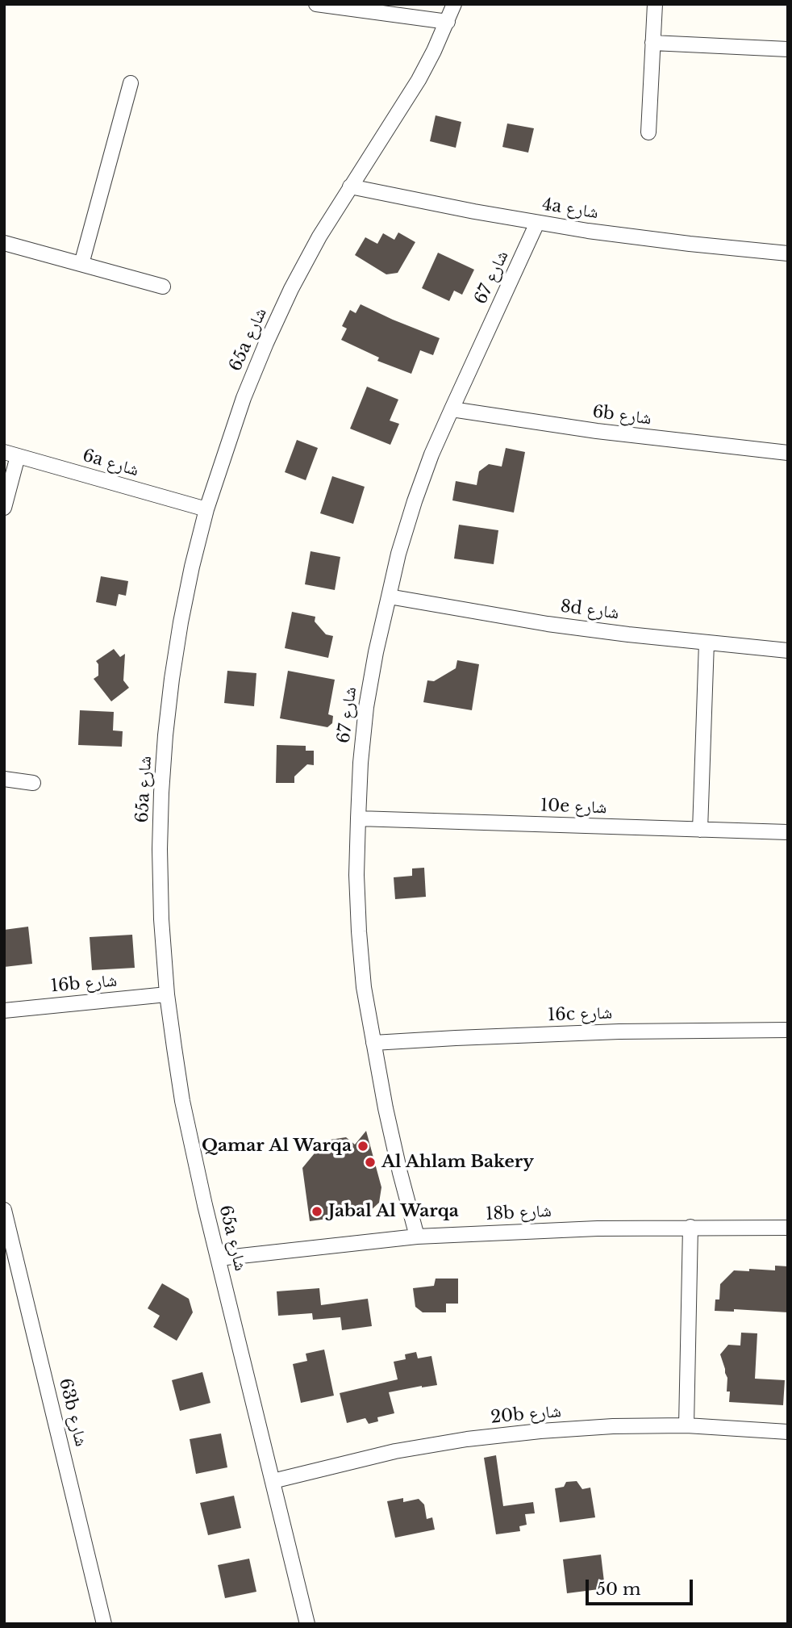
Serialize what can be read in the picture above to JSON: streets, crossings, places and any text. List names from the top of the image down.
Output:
{
  "streets": {
    "street": [
      "4a شارع",
      "شارع 67",
      "65a شارع",
      "6b شارع",
      "6a شارع",
      "8d شارع",
      "10e شارع",
      "16b شارع",
      "16c شارع",
      "18b شارع",
      "63b شارع",
      "20b شارع"
    ]
  },
  "crossings": [
    ["4a شارع", "شارع 67"],
    ["4a شارع", "65a شارع"],
    ["شارع 67", "6b شارع"],
    ["شارع 67", "8d شارع"],
    ["شارع 67", "10e شارع"],
    ["شارع 67", "16c شارع"],
    ["شارع 67", "18b شارع"],
    ["65a شارع", "6a شارع"],
    ["65a شارع", "16b شارع"],
    ["65a شارع", "18b شارع"],
    ["65a شارع", "20b شارع"]
  ],
  "places": ["Qamar Al Warqa", "Al Ahlam Bakery", "Jabal Al Warqa"],
  "scale_bar": "50 m"
}
